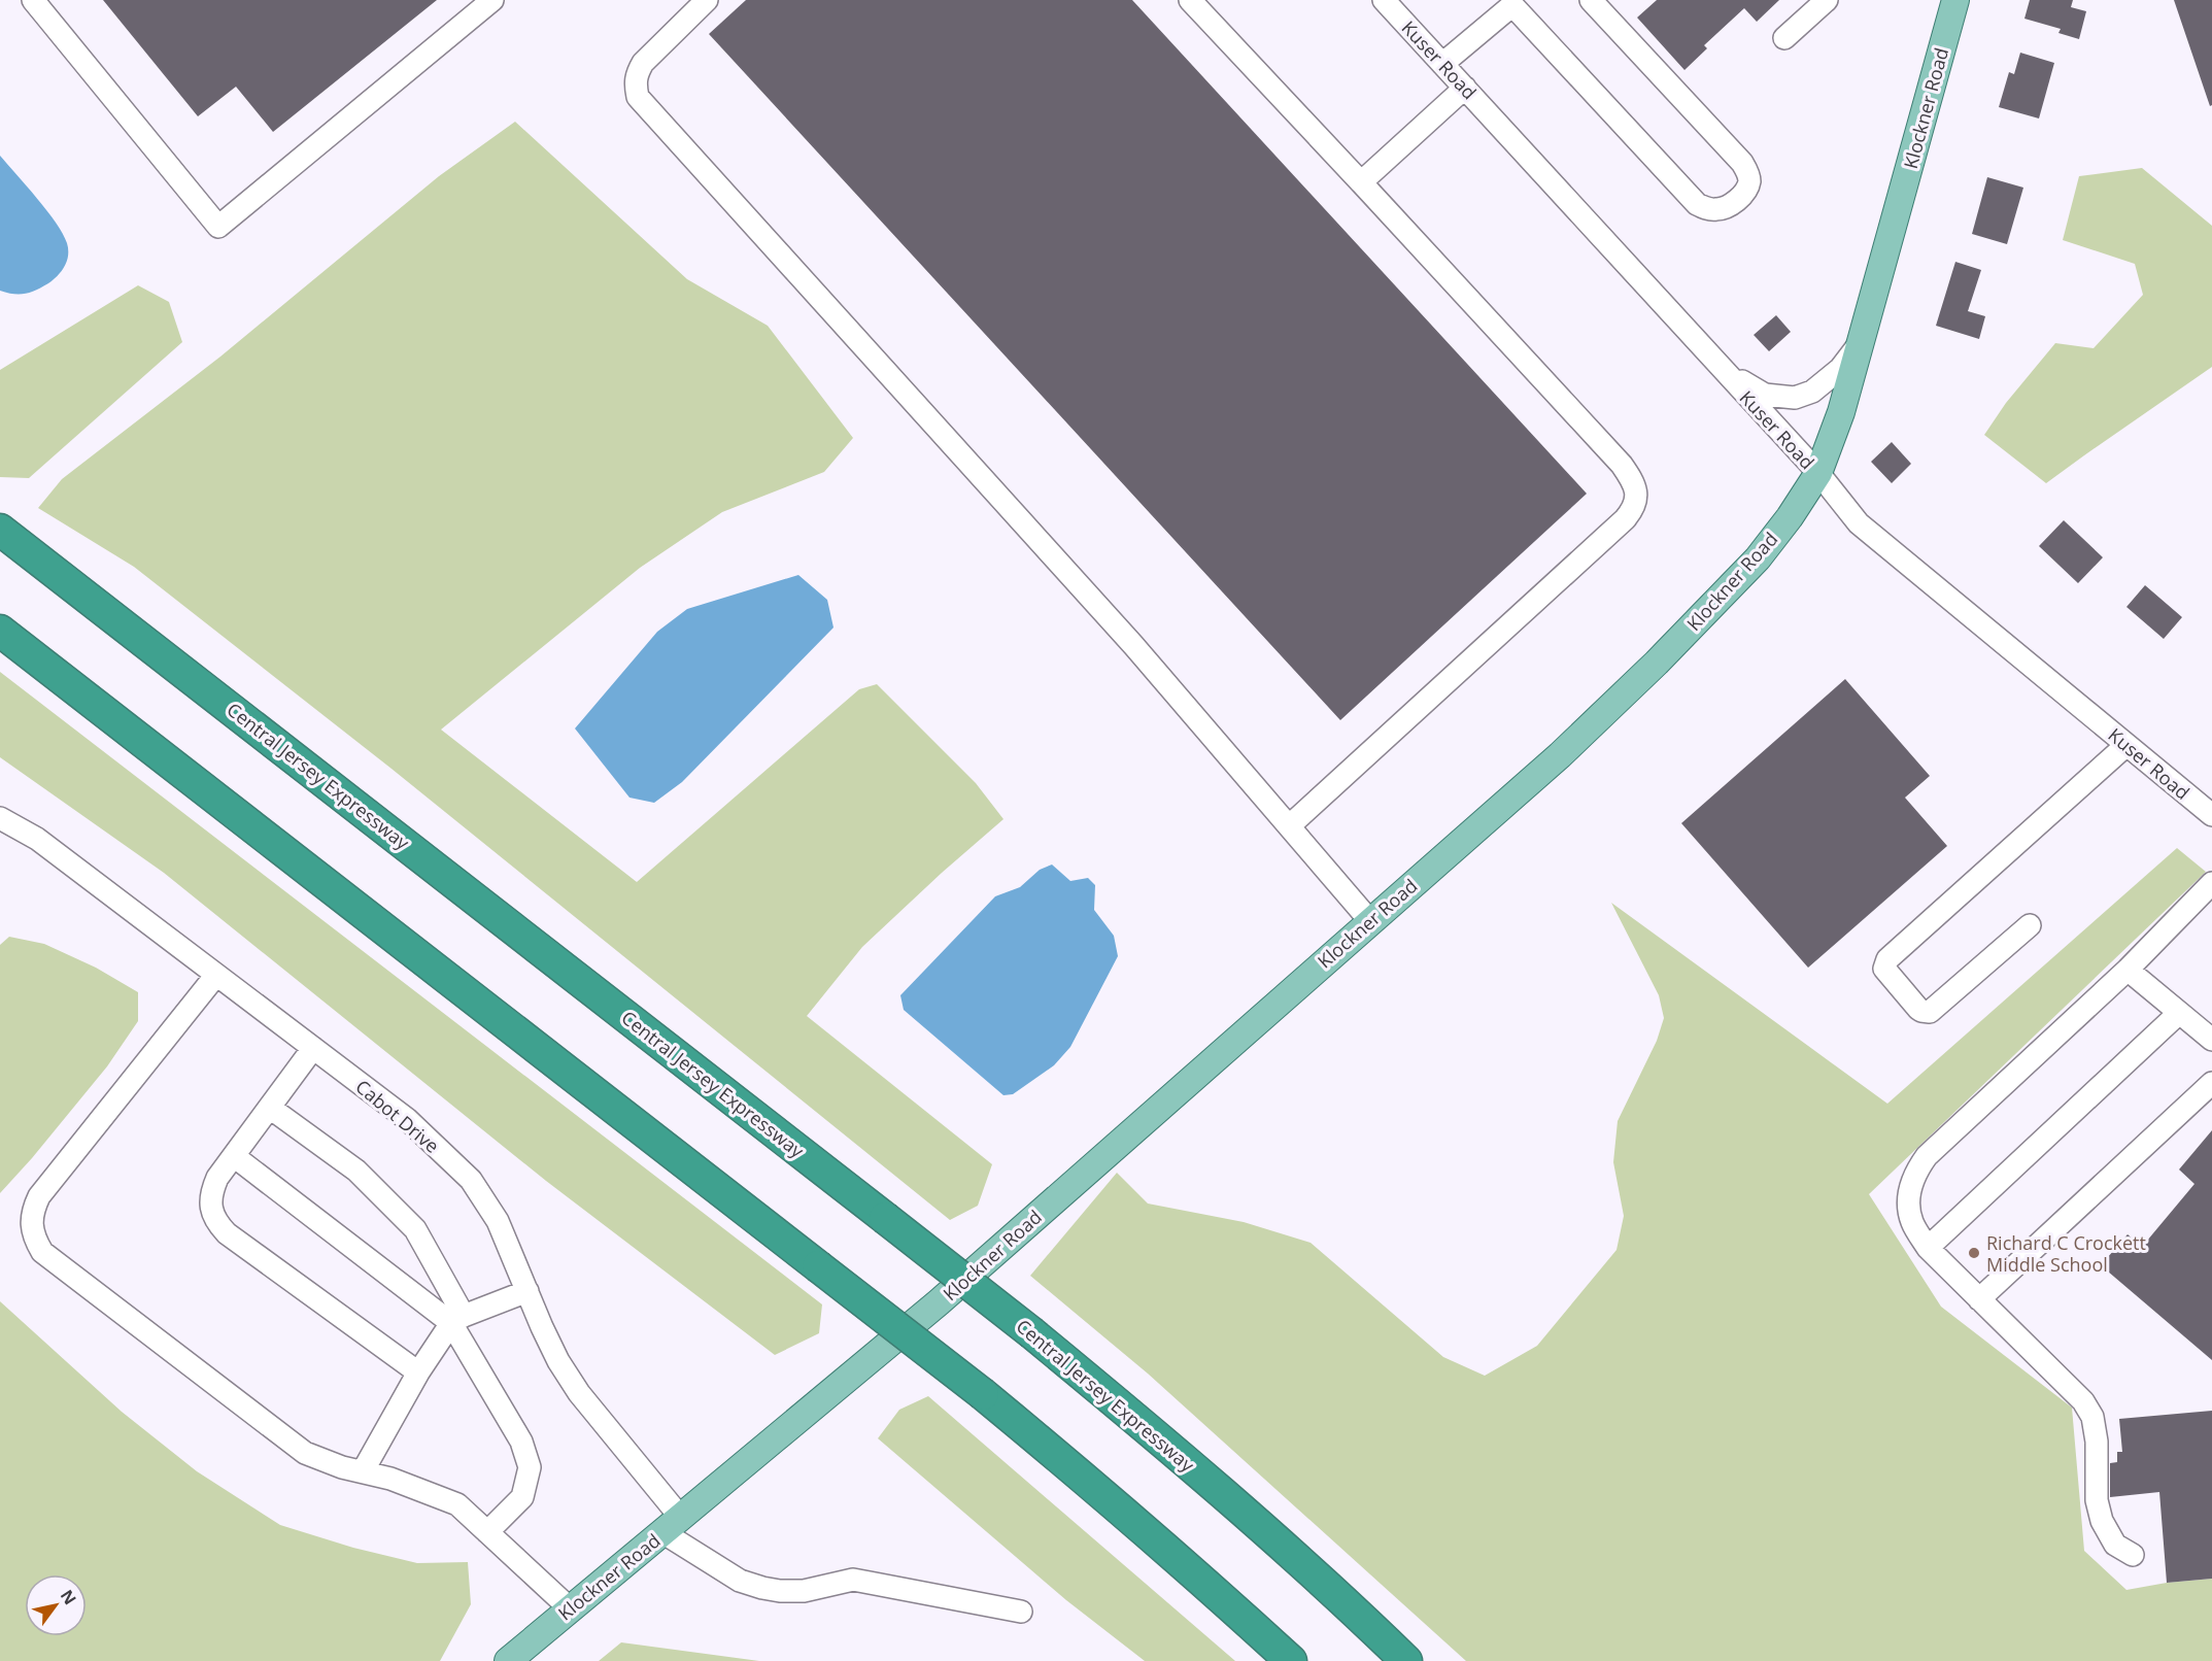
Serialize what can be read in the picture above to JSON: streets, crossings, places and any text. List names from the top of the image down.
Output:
{
  "streets": {
    "highway": ["Central Jersey Expressway"],
    "main road": ["Klockner Road"],
    "street": ["Kuser Road", "Cabot Drive"]
  },
  "crossings": [
    ["Kuser Road", "Klockner Road"],
    ["Klockner Road", "Cabot Drive"]
  ],
  "places": ["Richard C Crockett Middle School"],
  "north": "top right"
}
